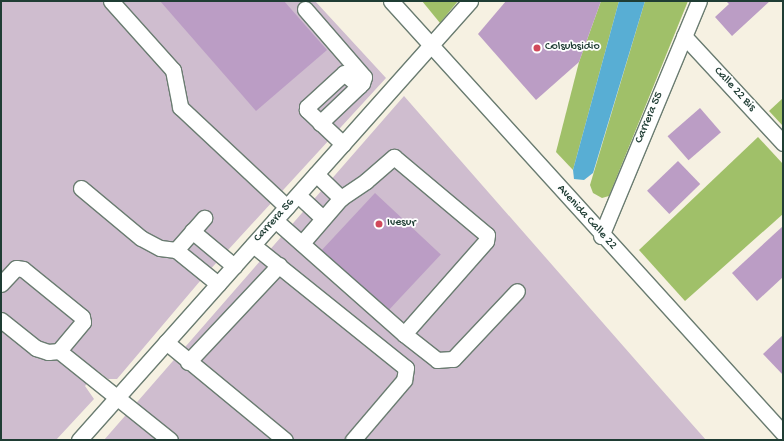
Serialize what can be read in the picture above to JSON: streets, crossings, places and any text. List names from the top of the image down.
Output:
{
  "streets": {
    "street": [
      "Calle 22 Bis",
      "Carrera 55",
      "Avenida Calle 22",
      "Carrera 56"
    ]
  },
  "crossings": [
    ["Calle 22 Bis", "Carrera 55"],
    ["Carrera 55", "Avenida Calle 22"],
    ["Avenida Calle 22", "Carrera 56"]
  ],
  "places": ["Colsubsidio", "Ivesur"]
}
